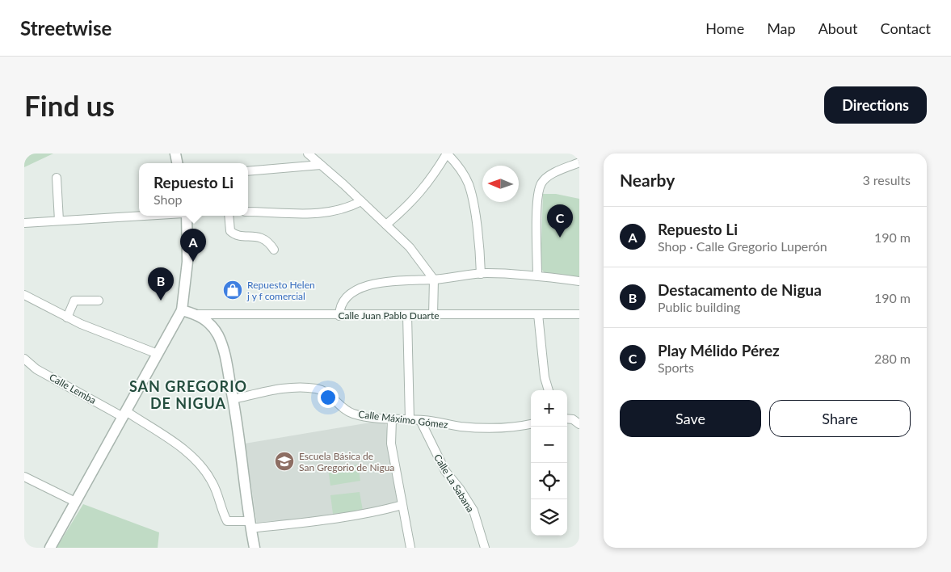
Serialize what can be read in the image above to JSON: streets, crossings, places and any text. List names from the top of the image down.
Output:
{
  "streets": {
    "street": [
      "Calle Juan Pablo Duarte",
      "Calle Lemba",
      "Calle Máximo Gómez",
      "Calle La Sabana"
    ]
  },
  "crossings": [
    ["Calle Máximo Gómez", "Calle La Sabana"]
  ],
  "districts": ["SAN GREGORIO DE NIGUA"],
  "places": {
    "shop": ["Repuesto Helen j y f comercial"],
    "school or university": ["Escuela Básica de San Gregorio de Nigua"]
  },
  "north": "left",
  "page": {
    "header": "Streetwise",
    "nav": [
      "Home",
      "Map",
      "About",
      "Contact"
    ],
    "buttons": [
      "Directions",
      ["Save", "Share"]
    ],
    "title": "Find us",
    "heading": ["Nearby", "3 results"],
    "popup": ["Repuesto Li", "Shop"],
    "pins": ["C", "A", "B"],
    "list": [
      {
        "mark": "A",
        "name": "Repuesto Li",
        "note": "Shop · Calle Gregorio Luperón",
        "value": "190 m"
      },
      {
        "mark": "B",
        "name": "Destacamento de Nigua",
        "note": "Public building",
        "value": "190 m"
      },
      {
        "mark": "C",
        "name": "Play Mélido Pérez",
        "note": "Sports",
        "value": "280 m"
      }
    ],
    "map_buttons": ["+", "−"]
  }
}
